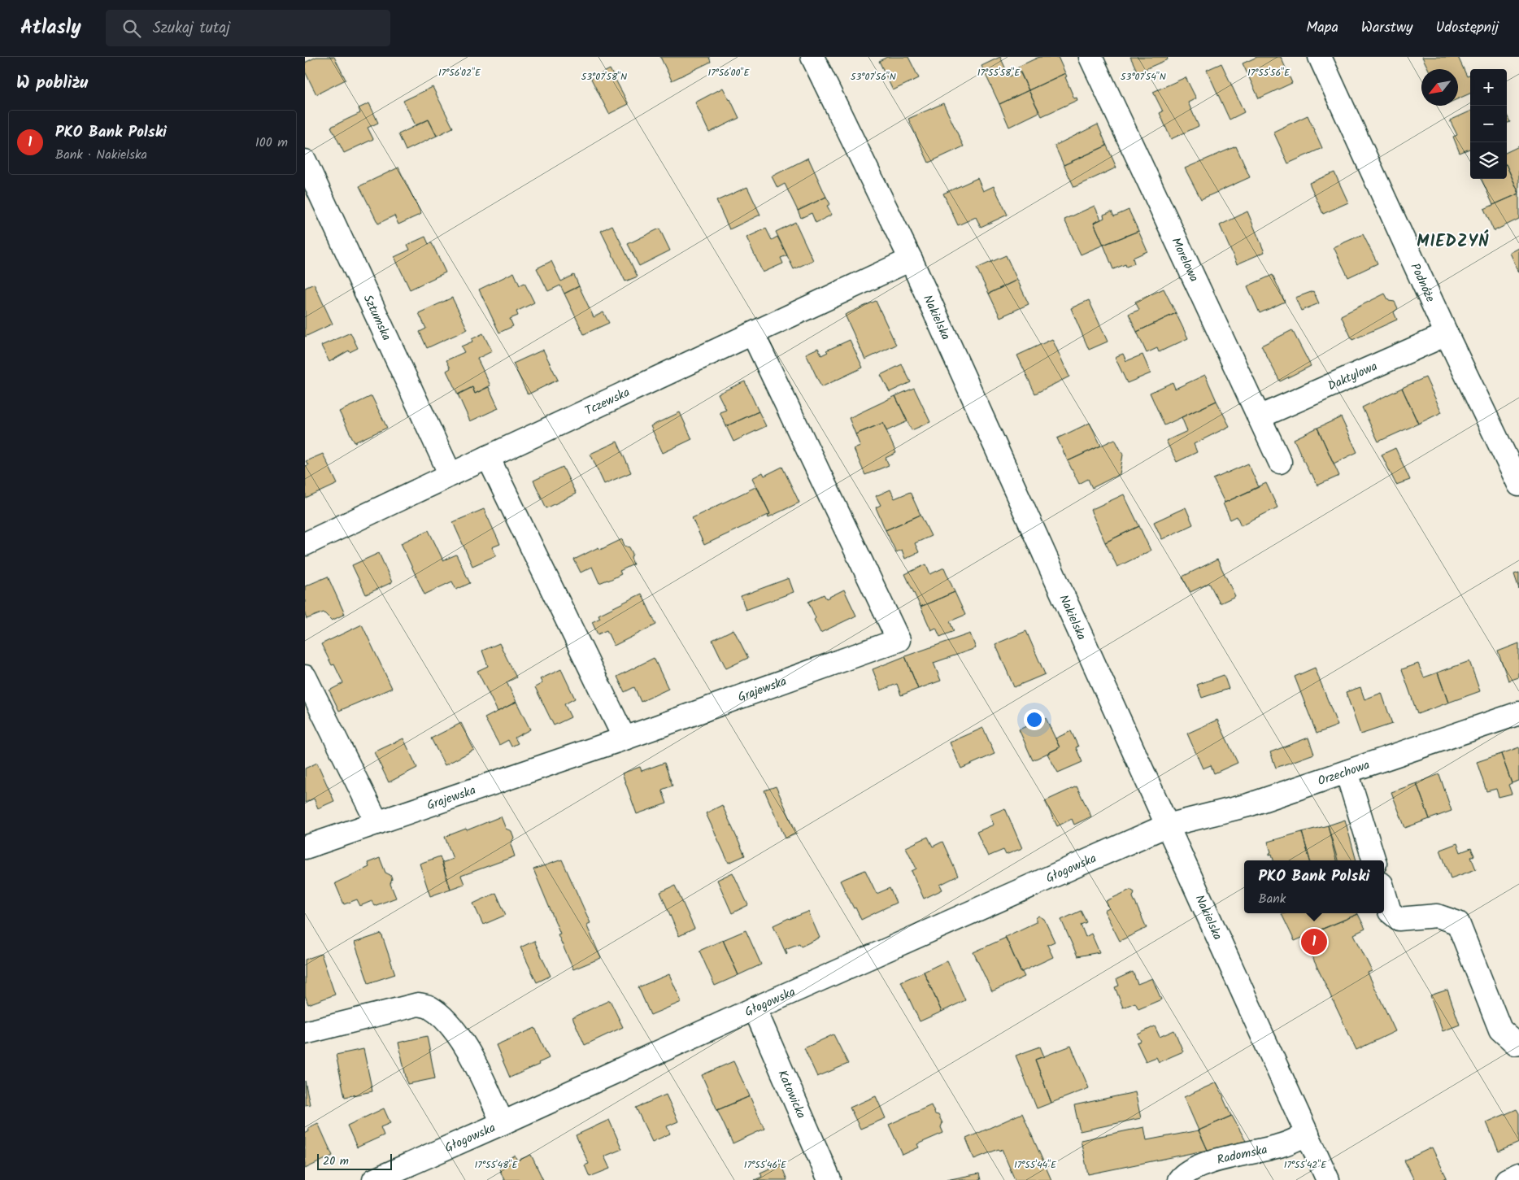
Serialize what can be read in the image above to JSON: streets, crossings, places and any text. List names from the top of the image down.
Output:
{
  "streets": {
    "street": [
      "Morelowa",
      "Podnóże",
      "Nakielska",
      "Sztumska",
      "Daktylowa",
      "Tczewska",
      "Grajewska",
      "Orzechowa",
      "Głogowska",
      "Katowicka",
      "Radomska"
    ]
  },
  "crossings": [
    ["Morelowa", "Daktylowa"],
    ["Podnóże", "Daktylowa"],
    ["Nakielska", "Tczewska"],
    ["Nakielska", "Orzechowa"],
    ["Nakielska", "Głogowska"],
    ["Nakielska", "Radomska"],
    ["Sztumska", "Tczewska"],
    ["Tczewska", "Grajewska"],
    ["Orzechowa", "Głogowska"],
    ["Głogowska", "Katowicka"]
  ],
  "districts": ["MIEDZYŃ"],
  "scale_bar": "20 m",
  "north": "bottom left",
  "page": {
    "header": "Atlasly",
    "search": "Szukaj tutaj",
    "nav": ["Mapa", "Warstwy", "Udostępnij"],
    "heading": "W pobliżu",
    "map_buttons": ["+", "−"],
    "list": [
      {
        "mark": "1",
        "name": "PKO Bank Polski",
        "note": "Bank · Nakielska",
        "value": "100 m"
      }
    ],
    "popup": ["PKO Bank Polski", "Bank"],
    "pins": "1",
    "scale": "20 m"
  },
  "coordinates": [
    "17°56'02\"E",
    "17°56'00\"E",
    "17°55'58\"E",
    "17°55'56\"E",
    "53°07'58\"N",
    "53°07'56\"N",
    "53°07'54\"N",
    "17°55'48\"E",
    "17°55'46\"E",
    "17°55'44\"E",
    "17°55'42\"E"
  ]
}
